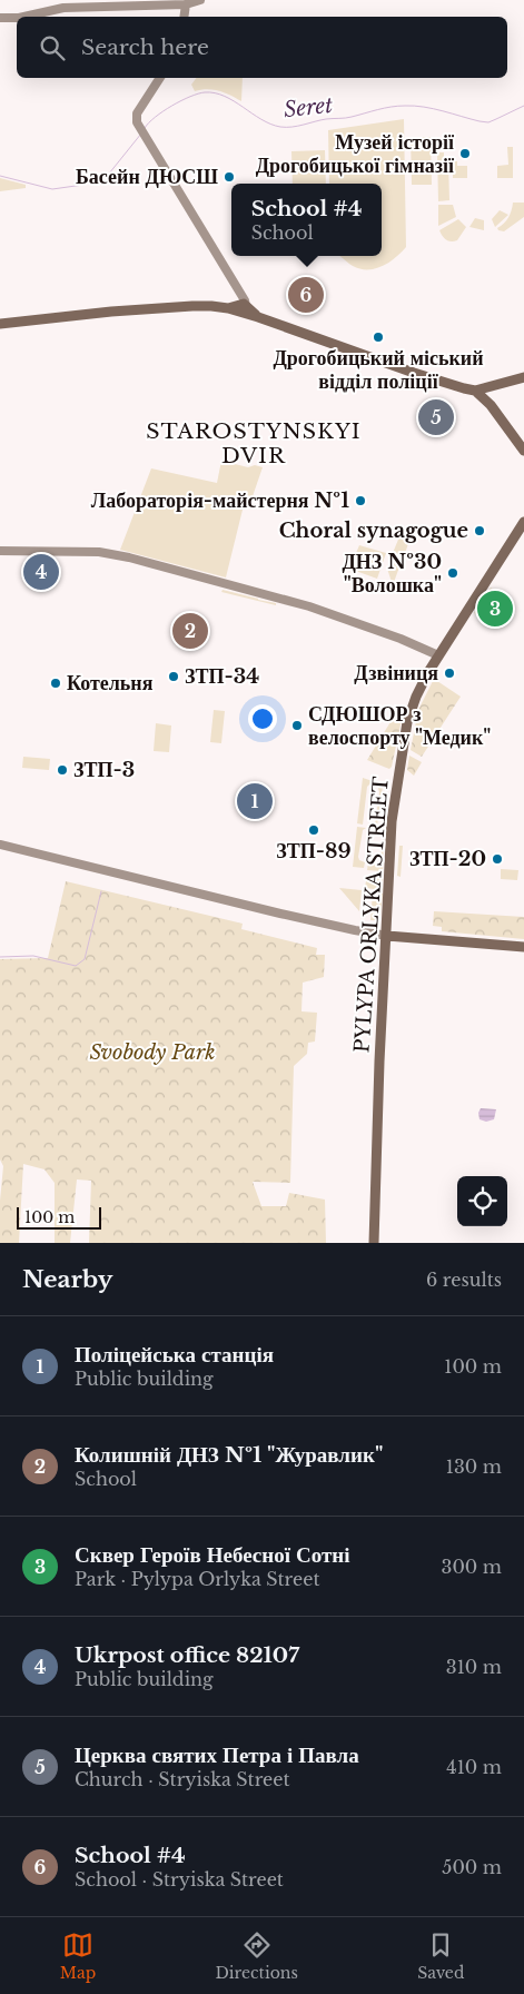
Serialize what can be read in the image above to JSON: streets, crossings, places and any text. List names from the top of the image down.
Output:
{
  "streets": {
    "main road": ["PYLYPA ORLYKA STREET"]
  },
  "districts": ["STAROSTYNSKYI DVIR"],
  "water": ["Seret"],
  "parks": ["Svobody Park"],
  "places": [
    "Музей історії Дрогобицької гімназії",
    "Басейн ДЮСШ",
    "Дрогобицький міський відділ поліції",
    "Лабораторія-майстерня №1",
    "Choral synagogue",
    "ДНЗ №30 \"Волошка\"",
    "Дзвіниця",
    "ЗТП-34",
    "Котельня",
    "СДЮШОР з велоспорту \"Медик\"",
    "ЗТП-3",
    "ЗТП-89",
    "ЗТП-20"
  ],
  "scale_bar": "100 m",
  "page": {
    "search": "Search here",
    "popup": ["School #4", "School"],
    "pins": [
      "6",
      "5",
      "4",
      "3",
      "2",
      "1"
    ],
    "scale": "100 m",
    "heading": ["Nearby", "6 results"],
    "list": [
      {
        "mark": "1",
        "name": "Поліцейська станція",
        "note": "Public building",
        "value": "100 m"
      },
      {
        "mark": "2",
        "name": "Колишній ДНЗ №1 \"Журавлик\"",
        "note": "School",
        "value": "130 m"
      },
      {
        "mark": "3",
        "name": "Сквер Героїв Небесної Сотні",
        "note": "Park · Pylypa Orlyka Street",
        "value": "300 m"
      },
      {
        "mark": "4",
        "name": "Ukrpost office 82107",
        "note": "Public building",
        "value": "310 m"
      },
      {
        "mark": "5",
        "name": "Церква святих Петра і Павла",
        "note": "Church · Stryiska Street",
        "value": "410 m"
      },
      {
        "mark": "6",
        "name": "School #4",
        "note": "School · Stryiska Street",
        "value": "500 m"
      }
    ],
    "nav": ["Map", "Directions", "Saved"]
  }
}
